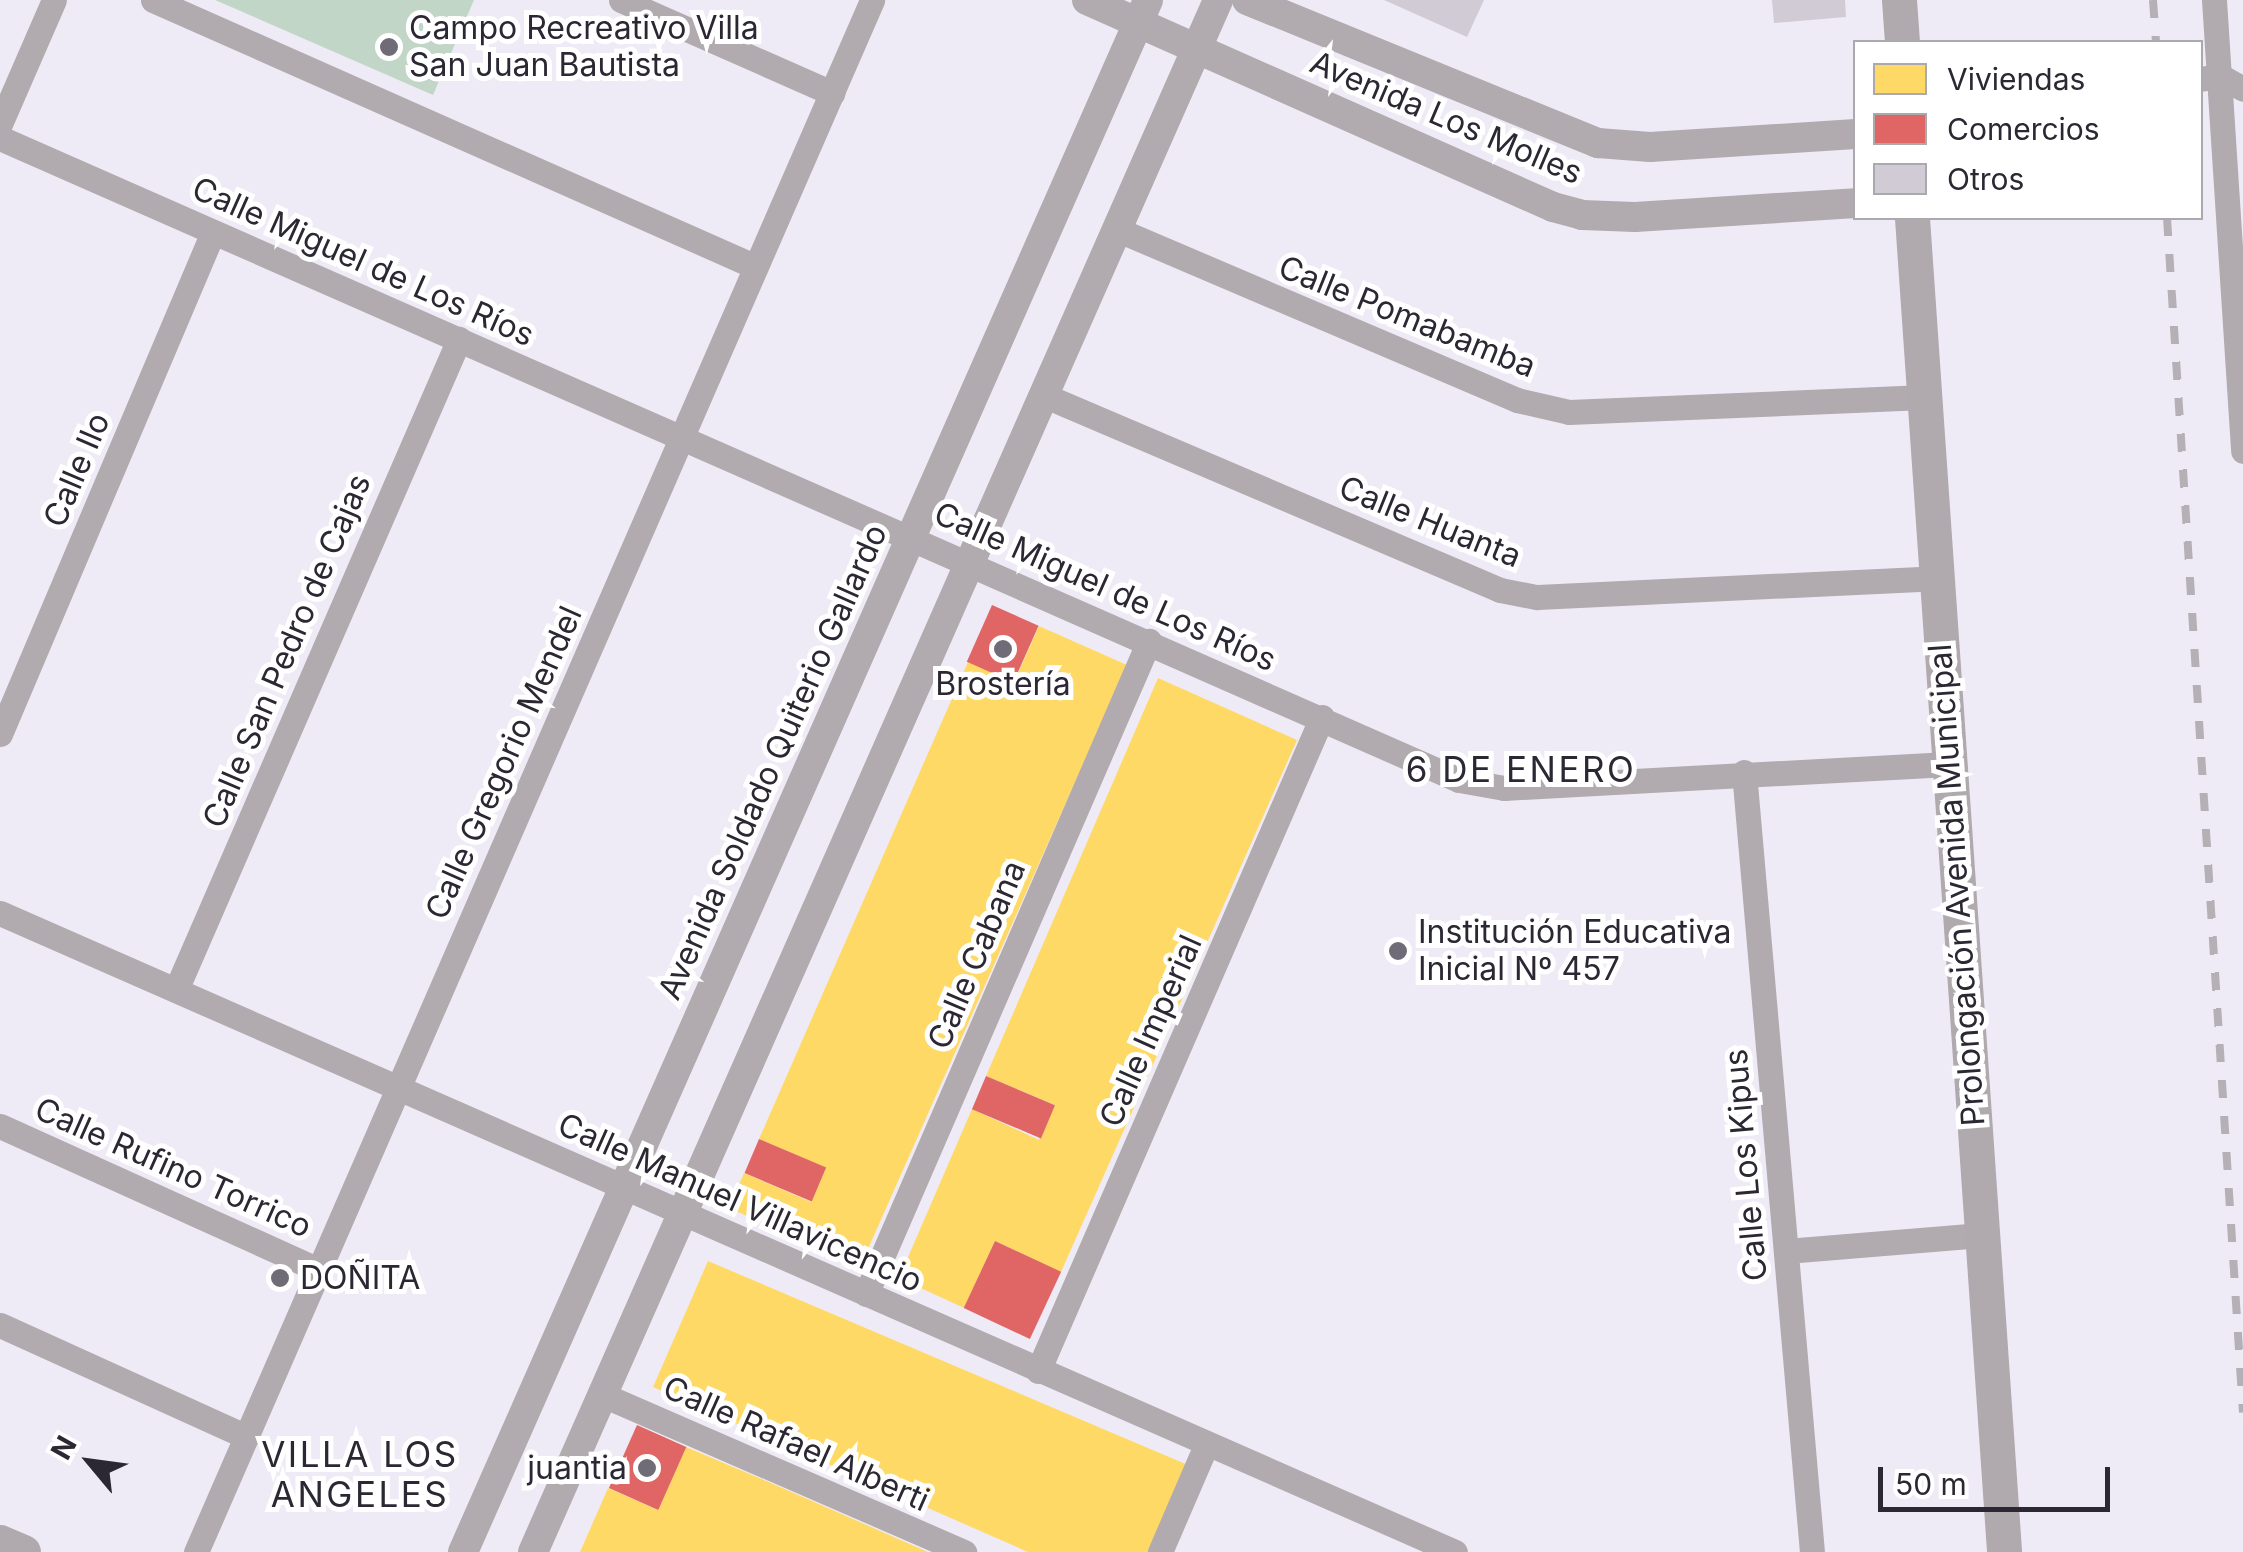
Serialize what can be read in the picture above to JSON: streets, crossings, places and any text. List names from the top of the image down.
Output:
{
  "streets": {
    "main road": ["Prolongación Avenida Municipal"],
    "street": [
      "Avenida Los Molles",
      "Calle Miguel de Los Ríos",
      "Calle Pomabamba",
      "Calle Ilo",
      "Calle Huanta",
      "Calle San Pedro de Cajas",
      "Avenida Soldado Quiterio Gallardo",
      "Calle Gregorio Mendel",
      "Calle Cabana",
      "Calle Imperial",
      "Calle Los Kipus",
      "Calle Rufino Torrico",
      "Calle Manuel Villavicencio",
      "Calle Rafael Alberti"
    ]
  },
  "crossings": [
    ["Avenida Los Molles", "Avenida Soldado Quiterio Gallardo"],
    ["Calle Miguel de Los Ríos", "Calle Ilo"],
    ["Calle Miguel de Los Ríos", "Calle San Pedro de Cajas"],
    ["Calle Miguel de Los Ríos", "Avenida Soldado Quiterio Gallardo"],
    ["Calle Miguel de Los Ríos", "Calle Gregorio Mendel"],
    ["Calle Miguel de Los Ríos", "Prolongación Avenida Municipal"],
    ["Calle Miguel de Los Ríos", "Calle Cabana"],
    ["Calle Miguel de Los Ríos", "Calle Imperial"],
    ["Calle Miguel de Los Ríos", "Calle Los Kipus"],
    ["Calle Pomabamba", "Prolongación Avenida Municipal"],
    ["Calle Huanta", "Prolongación Avenida Municipal"],
    ["Calle San Pedro de Cajas", "Calle Manuel Villavicencio"],
    ["Avenida Soldado Quiterio Gallardo", "Calle Manuel Villavicencio"],
    ["Calle Gregorio Mendel", "Calle Rufino Torrico"],
    ["Calle Gregorio Mendel", "Calle Manuel Villavicencio"],
    ["Calle Cabana", "Calle Manuel Villavicencio"],
    ["Calle Imperial", "Calle Manuel Villavicencio"]
  ],
  "districts": ["6 DE ENERO", "VILLA LOS ANGELES"],
  "places": [
    "Campo Recreativo Villa San Juan Bautista",
    "Brostería",
    "Institución Educativa Inicial Nº 457",
    "DOÑITA",
    "juantia"
  ],
  "legend": ["Viviendas", "Comercios", "Otros"],
  "scale_bar": "50 m",
  "north": "top left"
}
